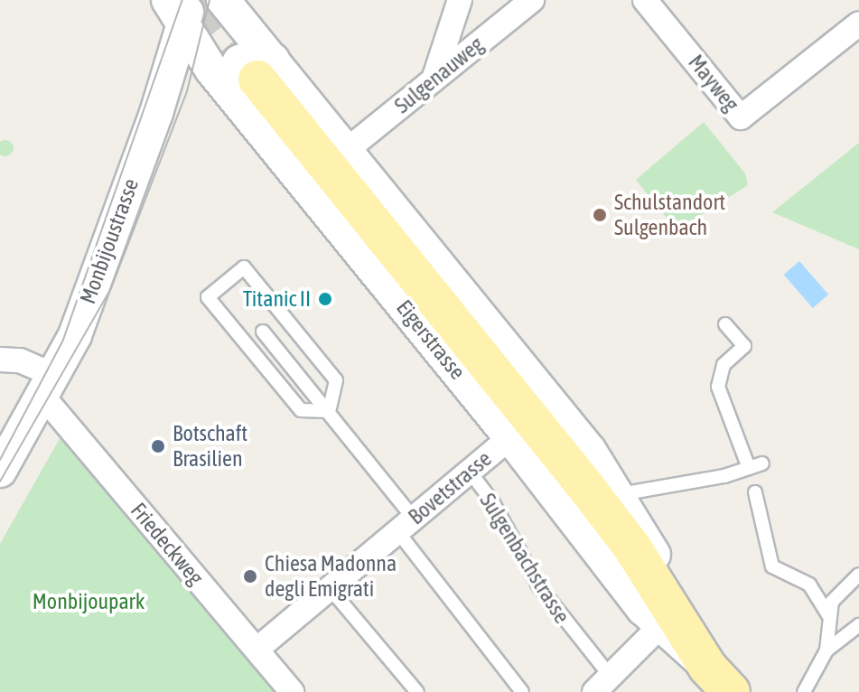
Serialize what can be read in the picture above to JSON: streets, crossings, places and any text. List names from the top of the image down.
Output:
{
  "streets": {
    "main road": ["Monbijoustrasse", "Eigerstrasse"],
    "street": [
      "Sulgenauweg",
      "Mayweg",
      "Bovetstrasse",
      "Friedeckweg",
      "Sulgenbachstrasse"
    ]
  },
  "crossings": [
    ["Sulgenauweg", "Eigerstrasse"],
    ["Monbijoustrasse", "Eigerstrasse"],
    ["Monbijoustrasse", "Friedeckweg"],
    ["Eigerstrasse", "Bovetstrasse"],
    ["Eigerstrasse", "Sulgenbachstrasse"],
    ["Bovetstrasse", "Friedeckweg"],
    ["Bovetstrasse", "Sulgenbachstrasse"]
  ],
  "parks": ["Monbijoupark"],
  "places": [
    "Schulstandort Sulgenbach",
    "Titanic II",
    "Botschaft Brasilien",
    "Chiesa Madonna degli Emigrati"
  ]
}
